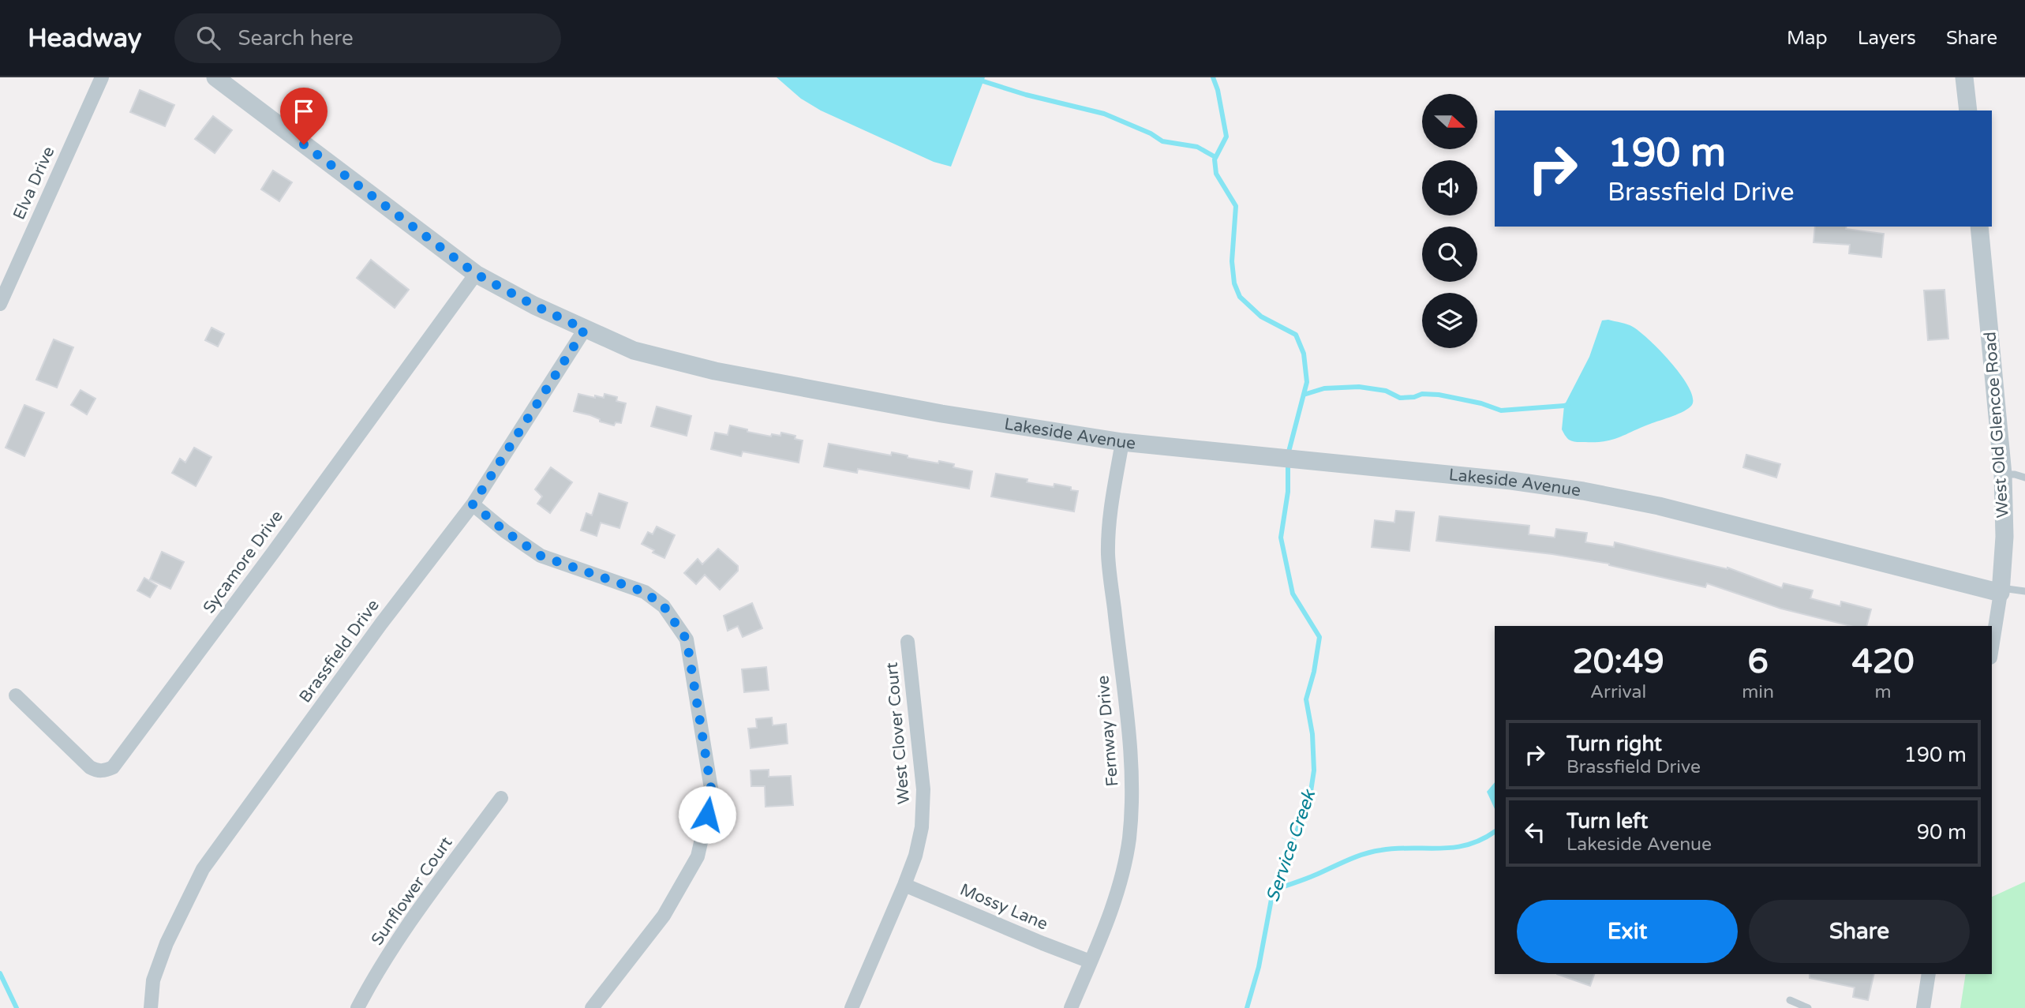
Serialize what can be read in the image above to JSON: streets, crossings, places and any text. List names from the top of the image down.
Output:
{
  "streets": {
    "street": [
      "Elva Drive",
      "West Old Glencoe Road",
      "Lakeside Avenue",
      "Sycamore Drive",
      "Brassfield Drive",
      "Fernway Drive",
      "West Clover Court",
      "Sunflower Court",
      "Mossy Lane"
    ]
  },
  "crossings": [
    ["West Old Glencoe Road", "Lakeside Avenue"],
    ["Lakeside Avenue", "Sycamore Drive"],
    ["Lakeside Avenue", "Brassfield Drive"],
    ["Lakeside Avenue", "Fernway Drive"],
    ["Fernway Drive", "Mossy Lane"],
    ["West Clover Court", "Mossy Lane"]
  ],
  "water": ["Service Creek"],
  "north": "right",
  "page": {
    "header": "Headway",
    "search": "Search here",
    "nav": ["Map", "Layers", "Share"],
    "turn": ["190 m", "Brassfield Drive"],
    "eta": [
      "20:49",
      "Arrival",
      "6",
      "min",
      "420",
      "m"
    ],
    "list": [
      {
        "name": "Turn right",
        "note": "Brassfield Drive",
        "value": "190 m"
      },
      {
        "name": "Turn left",
        "note": "Lakeside Avenue",
        "value": "90 m"
      }
    ],
    "buttons": ["Exit", "Share"]
  }
}
